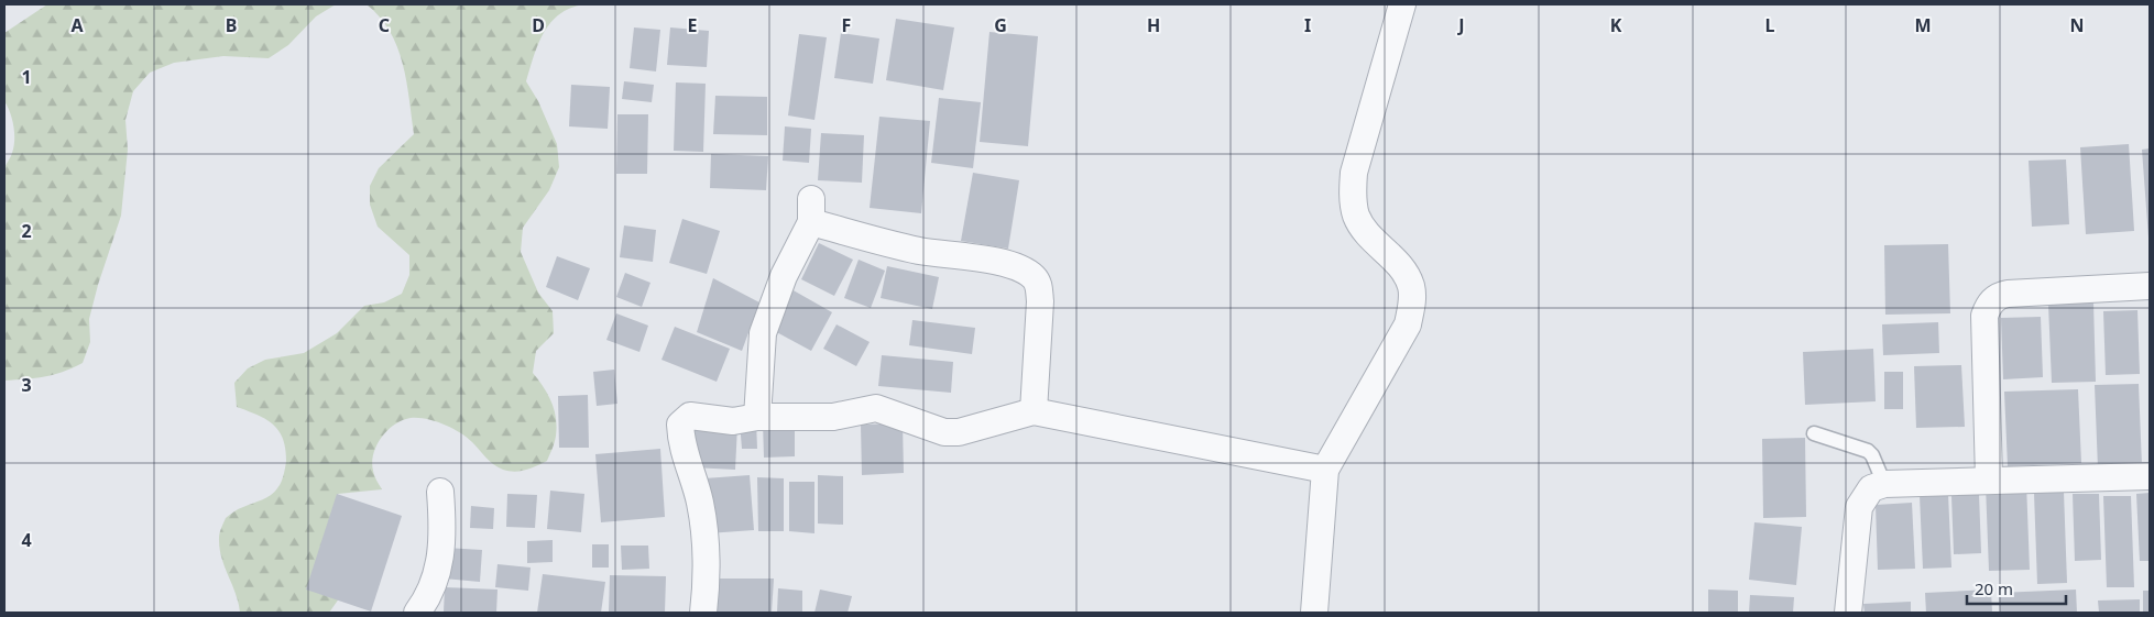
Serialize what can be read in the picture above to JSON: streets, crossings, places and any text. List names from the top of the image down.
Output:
{
  "scale_bar": "20 m",
  "grid": {
    "columns": [
      "A",
      "B",
      "C",
      "D",
      "E",
      "F",
      "G",
      "H",
      "I",
      "J",
      "K",
      "L",
      "M",
      "N"
    ],
    "rows": [
      "1",
      "2",
      "3",
      "4"
    ]
  }
}
